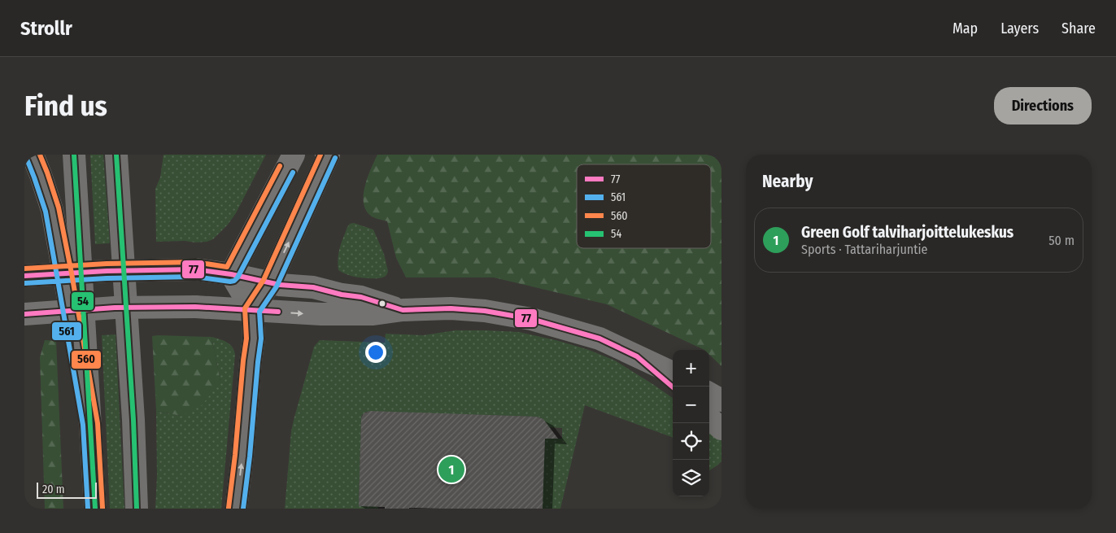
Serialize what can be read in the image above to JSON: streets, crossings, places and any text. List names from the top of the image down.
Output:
{
  "lines": [
    "transit line 560",
    "transit line 54",
    "transit line 561",
    "transit line 77"
  ],
  "legend": [
    "77",
    "561",
    "560",
    "54"
  ],
  "scale_bar": "20 m",
  "page": {
    "header": "Strollr",
    "nav": ["Map", "Layers", "Share"],
    "buttons": "Directions",
    "title": "Find us",
    "heading": "Nearby",
    "list": [
      {
        "mark": "1",
        "name": "Green Golf talviharjoittelukeskus",
        "note": "Sports · Tattariharjuntie",
        "value": "50 m"
      }
    ],
    "map_buttons": ["+", "−"],
    "pins": "1",
    "scale": "20 m"
  }
}
